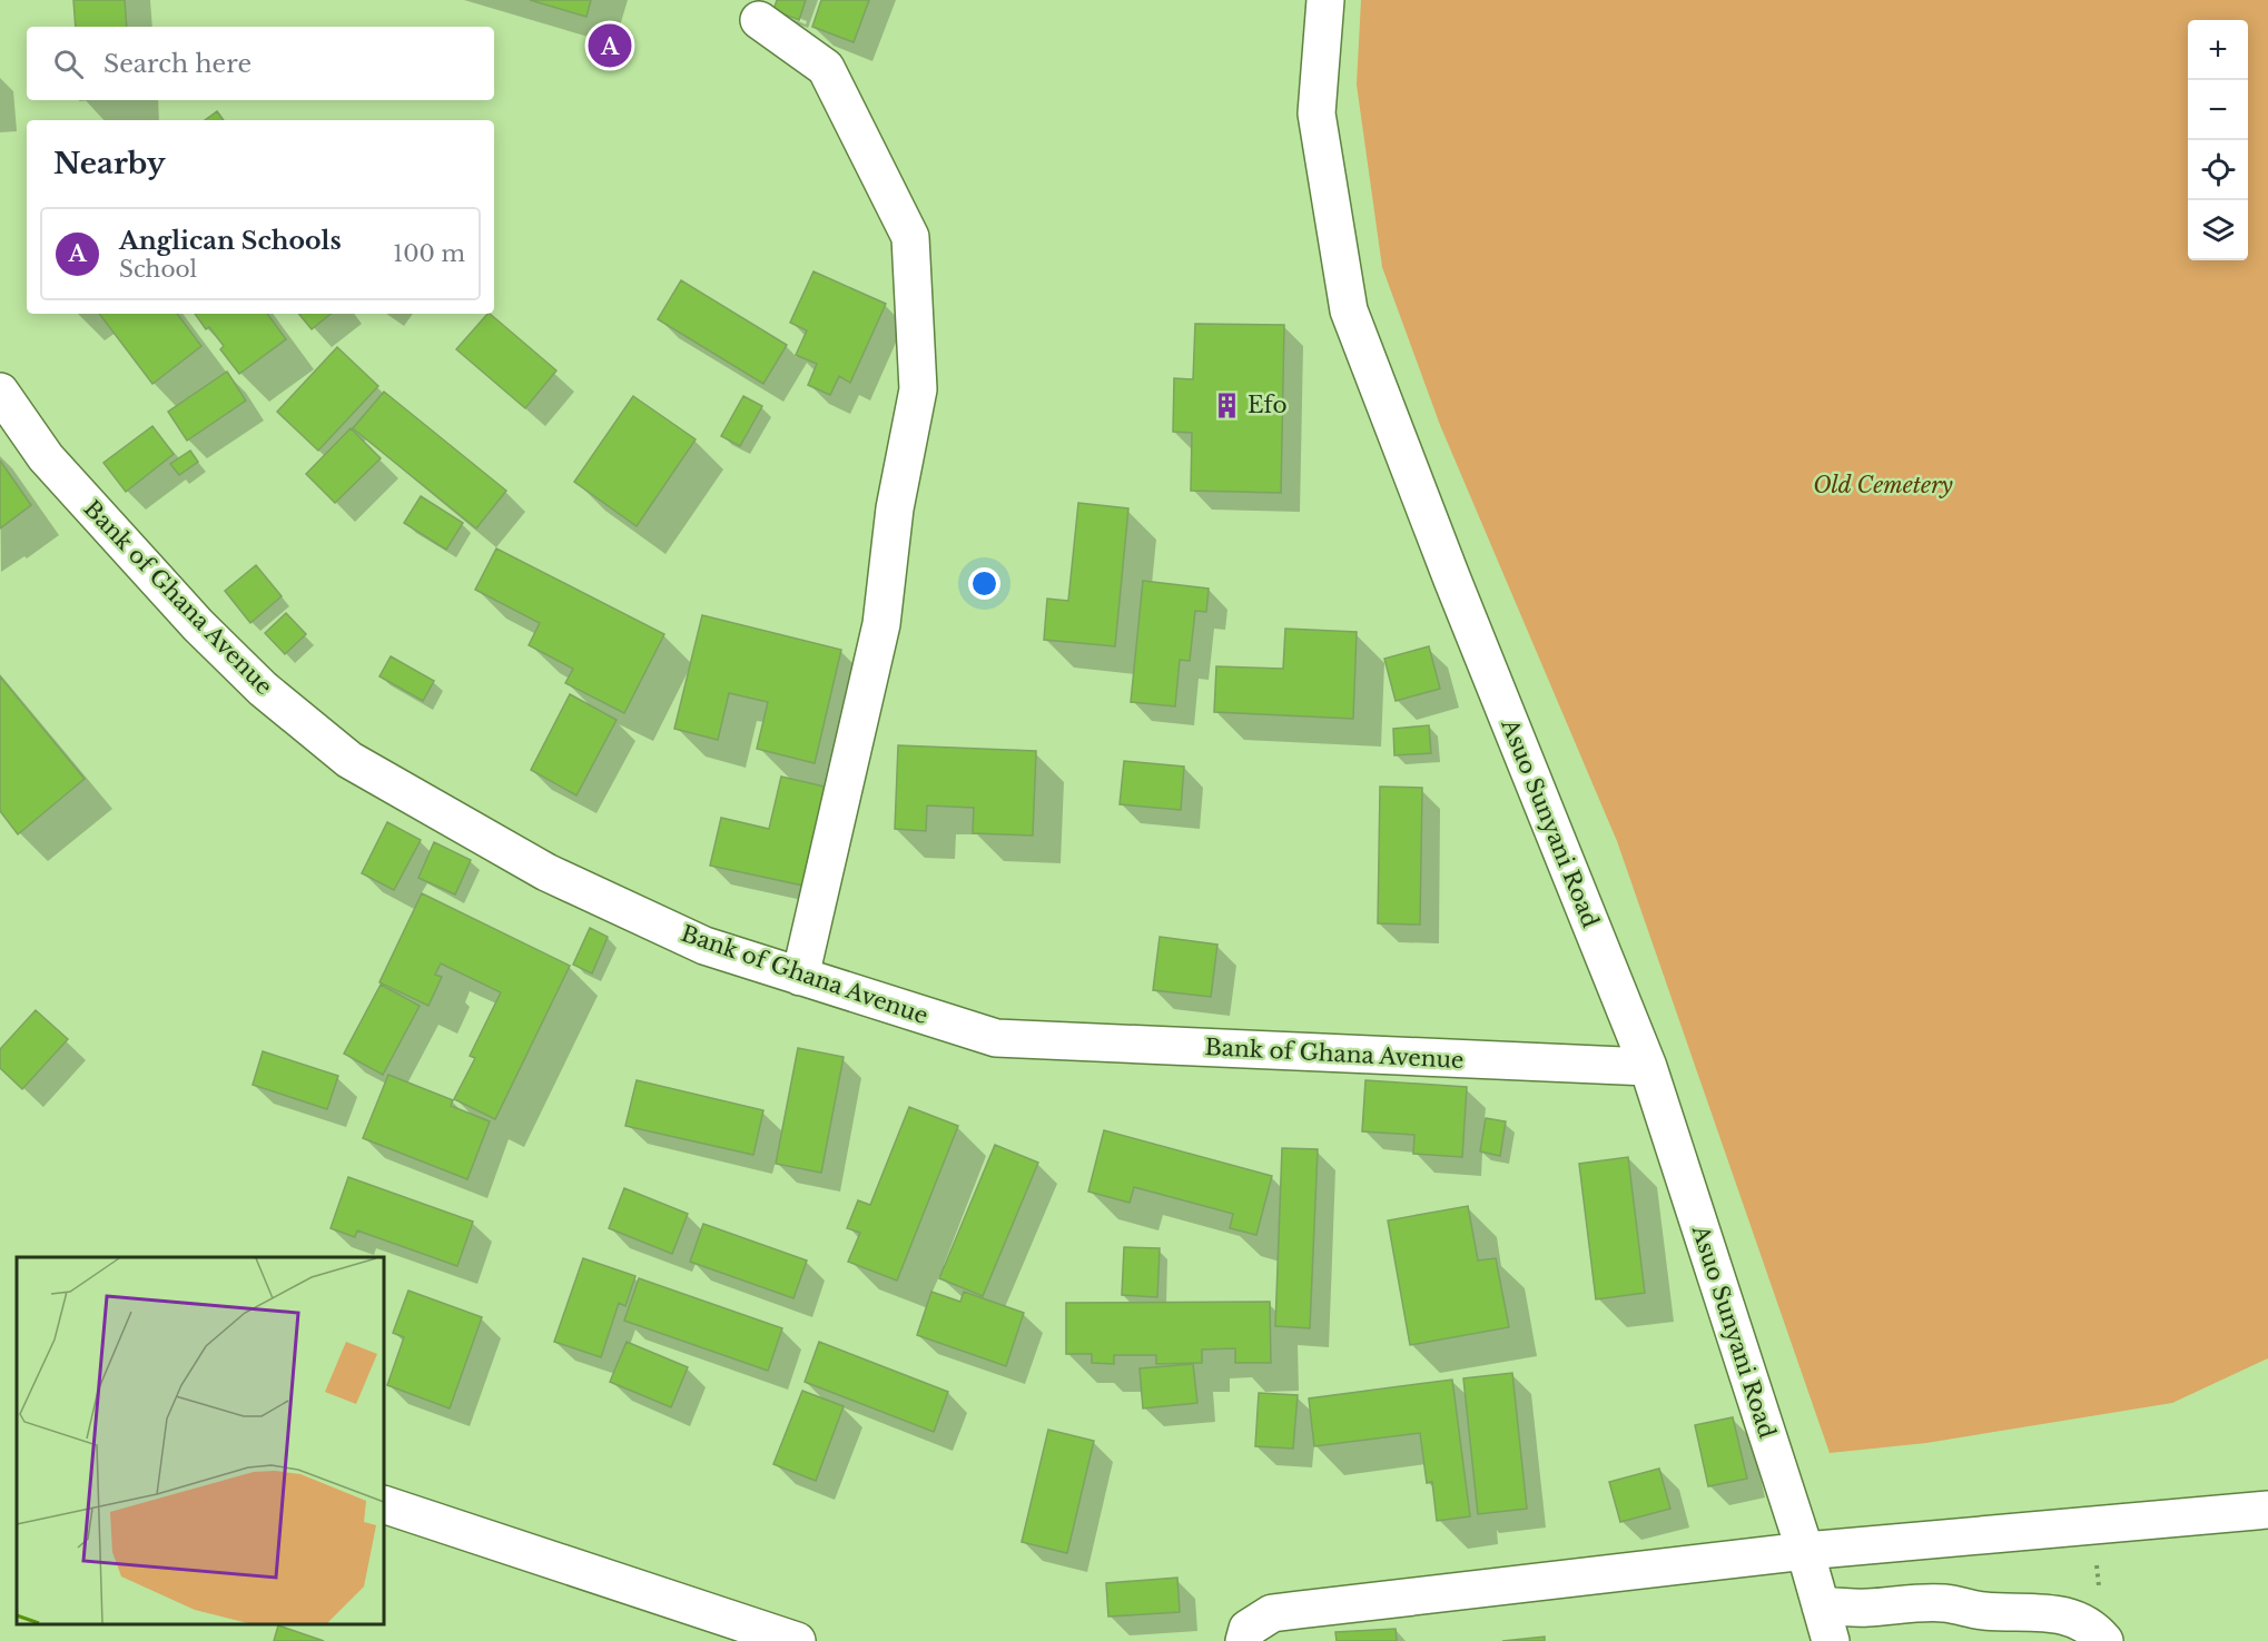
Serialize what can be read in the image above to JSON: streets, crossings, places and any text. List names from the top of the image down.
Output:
{
  "streets": {
    "street": ["Bank of Ghana Avenue", "Asuo Sunyani Road"]
  },
  "crossings": [
    ["Bank of Ghana Avenue", "Asuo Sunyani Road"]
  ],
  "parks": ["Old Cemetery"],
  "places": {
    "building": ["Efo"]
  },
  "page": {
    "map_buttons": ["+", "−"],
    "pins": "A",
    "search": "Search here",
    "heading": "Nearby",
    "list": [
      {
        "mark": "A",
        "name": "Anglican Schools",
        "note": "School",
        "value": "100 m"
      }
    ]
  }
}
